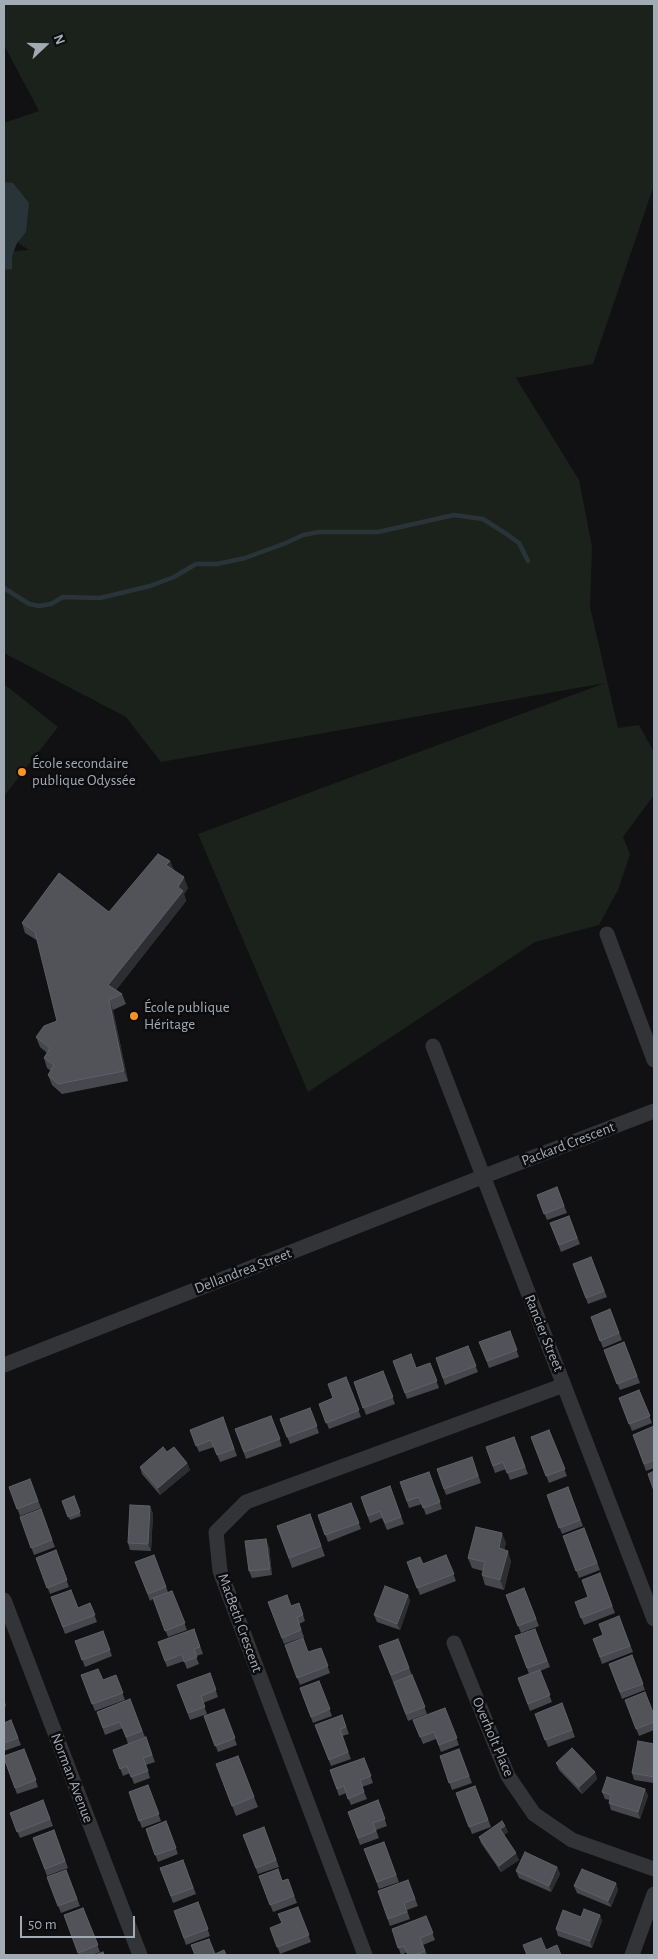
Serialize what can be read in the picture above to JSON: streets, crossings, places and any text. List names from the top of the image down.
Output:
{
  "streets": {
    "street": [
      "Packard Crescent",
      "Dellandrea Street",
      "Rancier Street",
      "MacBeth Crescent",
      "Overholt Place",
      "Norman Avenue"
    ]
  },
  "crossings": [
    ["Packard Crescent", "Dellandrea Street"],
    ["Packard Crescent", "Rancier Street"],
    ["Dellandrea Street", "Rancier Street"],
    ["Rancier Street", "MacBeth Crescent"]
  ],
  "places": ["École secondaire publique Odyssée", "École publique Héritage"],
  "scale_bar": "50 m",
  "north": "right"
}
